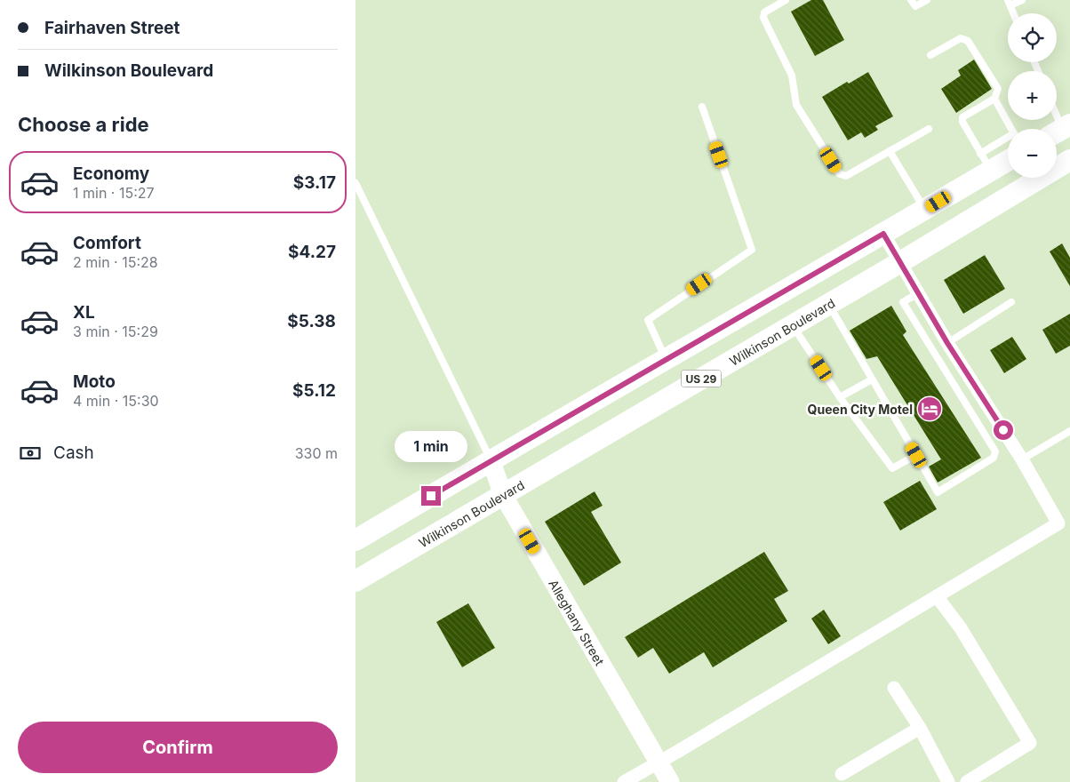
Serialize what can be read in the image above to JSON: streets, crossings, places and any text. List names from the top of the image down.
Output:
{
  "streets": {
    "main road": ["Wilkinson Boulevard", "US 29"],
    "street": ["Alleghany Street"]
  },
  "crossings": [
    ["Wilkinson Boulevard", "Alleghany Street"],
    ["US 29", "Alleghany Street"]
  ],
  "places": {
    "hotel": ["Queen City Motel"]
  },
  "page": {
    "banner": ["Fairhaven Street", "Wilkinson Boulevard"],
    "map_buttons": ["+", "−"],
    "heading": "Choose a ride",
    "list": [
      {
        "name": "Economy",
        "note": "1 min · 15:27",
        "value": "$3.17"
      },
      {
        "name": "Comfort",
        "note": "2 min · 15:28",
        "value": "$4.27"
      },
      {
        "name": "XL",
        "note": "3 min · 15:29",
        "value": "$5.38"
      },
      {
        "name": "Moto",
        "note": "4 min · 15:30",
        "value": "$5.12"
      }
    ],
    "pay": ["Cash", "330 m"],
    "bubble": "1 min",
    "buttons": "Confirm"
  }
}
